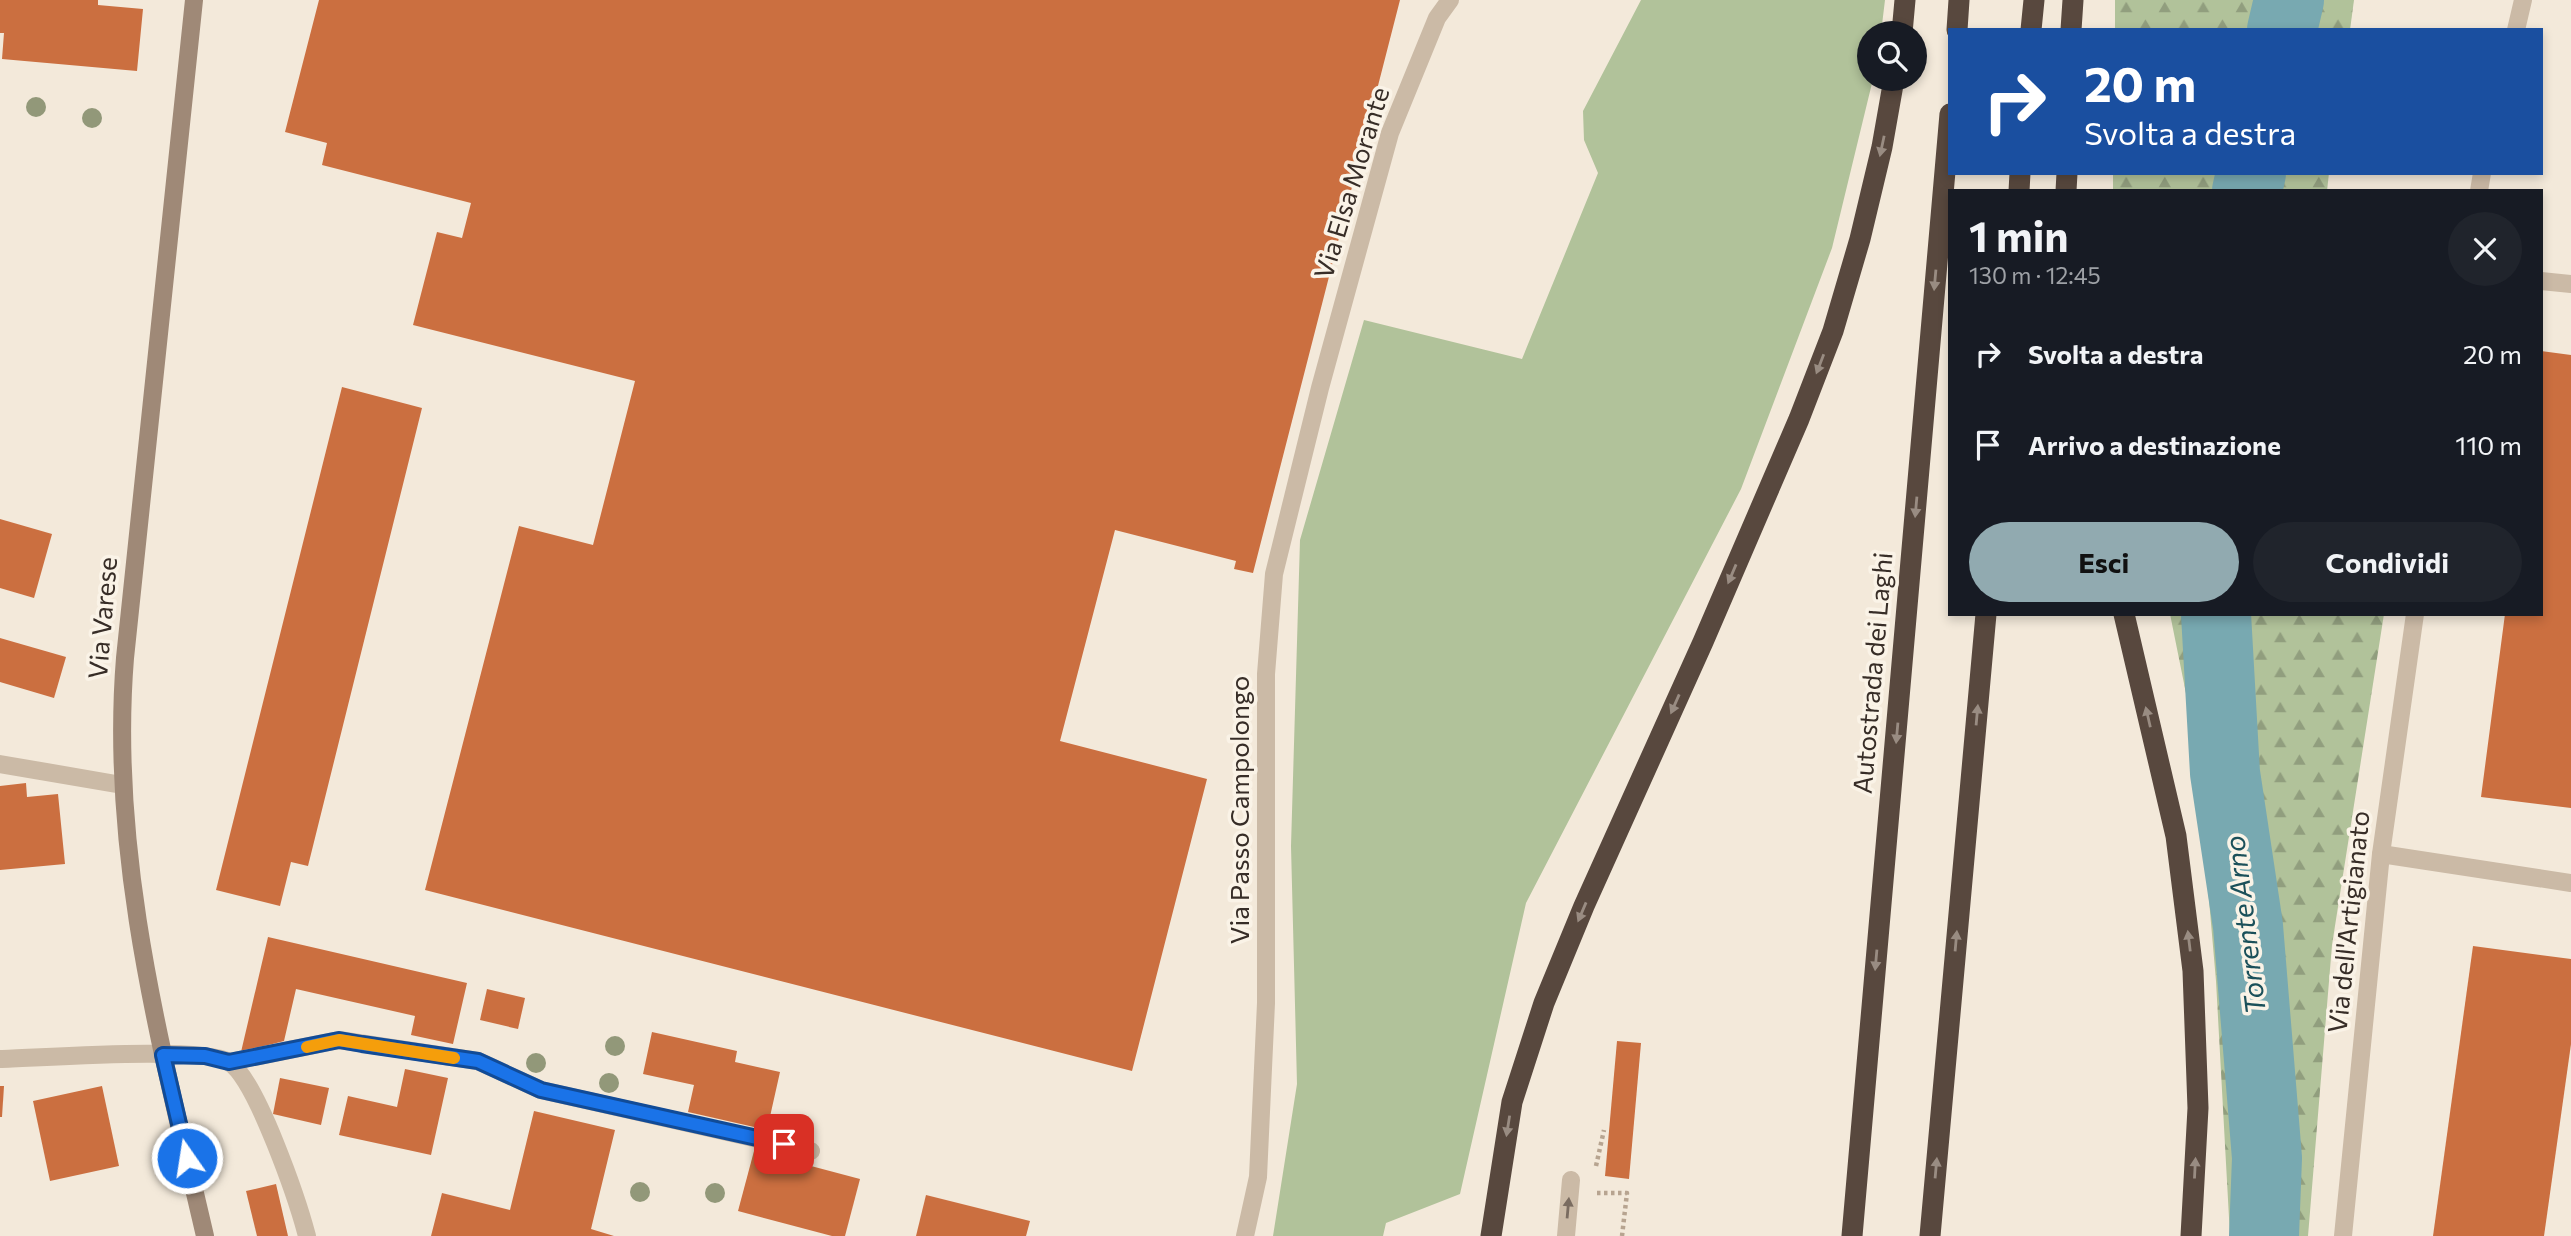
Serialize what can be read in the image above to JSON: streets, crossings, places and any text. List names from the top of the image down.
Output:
{
  "streets": {
    "highway": ["Autostrada dei Laghi"],
    "main road": ["Via Varese"],
    "street": ["Via Elsa Morante", "Via Passo Campolongo", "Via dell'Artigianato"]
  },
  "crossings": [
    ["Via Elsa Morante", "Via Passo Campolongo"]
  ],
  "water": ["Torrente Arno"],
  "page": {
    "turn": ["20 m", "Svolta a destra"],
    "heading": ["1 min", "130 m · 12:45"],
    "list": [
      {
        "name": "Svolta a destra",
        "value": "20 m"
      },
      {
        "name": "Arrivo a destinazione",
        "value": "110 m"
      }
    ],
    "buttons": ["Esci", "Condividi"]
  }
}
